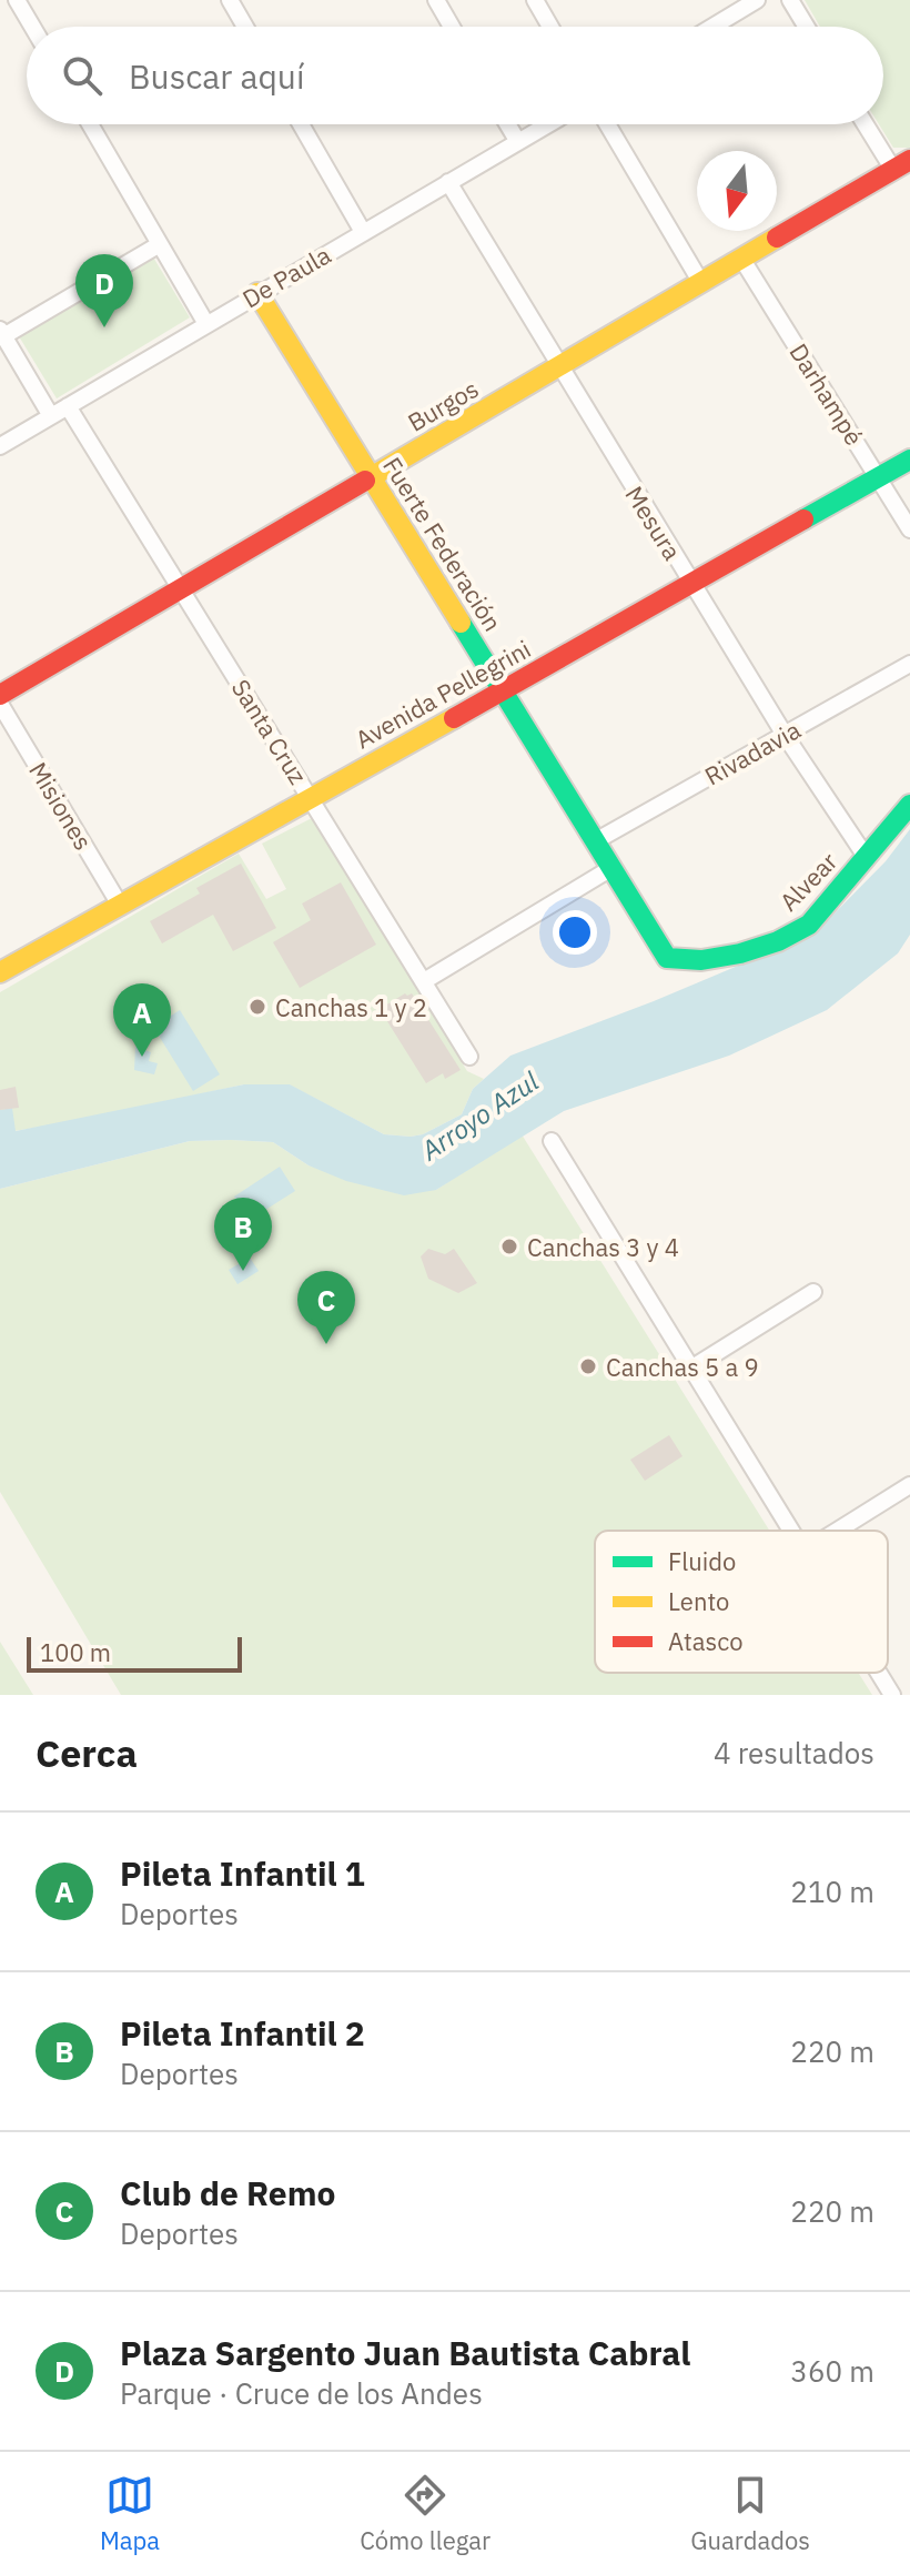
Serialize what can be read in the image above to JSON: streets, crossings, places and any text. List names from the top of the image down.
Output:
{
  "streets": {
    "street": [
      "De Paula",
      "Darhampé",
      "Burgos",
      "Mesura",
      "Fuerte Federación",
      "Avenida Pellegrini",
      "Santa Cruz",
      "Rivadavia",
      "Misiones",
      "Alvear"
    ]
  },
  "crossings": [
    ["De Paula", "Mesura"],
    ["De Paula", "Fuerte Federación"],
    ["De Paula", "Santa Cruz"],
    ["Darhampé", "Burgos"],
    ["Darhampé", "Avenida Pellegrini"],
    ["Burgos", "Mesura"],
    ["Burgos", "Fuerte Federación"],
    ["Burgos", "Santa Cruz"],
    ["Mesura", "Avenida Pellegrini"],
    ["Mesura", "Rivadavia"],
    ["Mesura", "Alvear"],
    ["Fuerte Federación", "Avenida Pellegrini"],
    ["Fuerte Federación", "Rivadavia"],
    ["Fuerte Federación", "Alvear"],
    ["Avenida Pellegrini", "Santa Cruz"],
    ["Avenida Pellegrini", "Misiones"]
  ],
  "water": ["Arroyo Azul"],
  "places": ["Canchas 1 y 2", "Canchas 3 y 4", "Canchas 5 a 9"],
  "legend": ["Fluido", "Lento", "Atasco"],
  "scale_bar": "100 m",
  "north": "bottom",
  "page": {
    "search": "Buscar aquí",
    "pins": [
      "D",
      "A",
      "B",
      "C"
    ],
    "scale": "100 m",
    "heading": ["Cerca", "4 resultados"],
    "list": [
      {
        "mark": "A",
        "name": "Pileta Infantil 1",
        "note": "Deportes",
        "value": "210 m"
      },
      {
        "mark": "B",
        "name": "Pileta Infantil 2",
        "note": "Deportes",
        "value": "220 m"
      },
      {
        "mark": "C",
        "name": "Club de Remo",
        "note": "Deportes",
        "value": "220 m"
      },
      {
        "mark": "D",
        "name": "Plaza Sargento Juan Bautista Cabral",
        "note": "Parque · Cruce de los Andes",
        "value": "360 m"
      }
    ],
    "nav": ["Mapa", "Cómo llegar", "Guardados"]
  }
}
